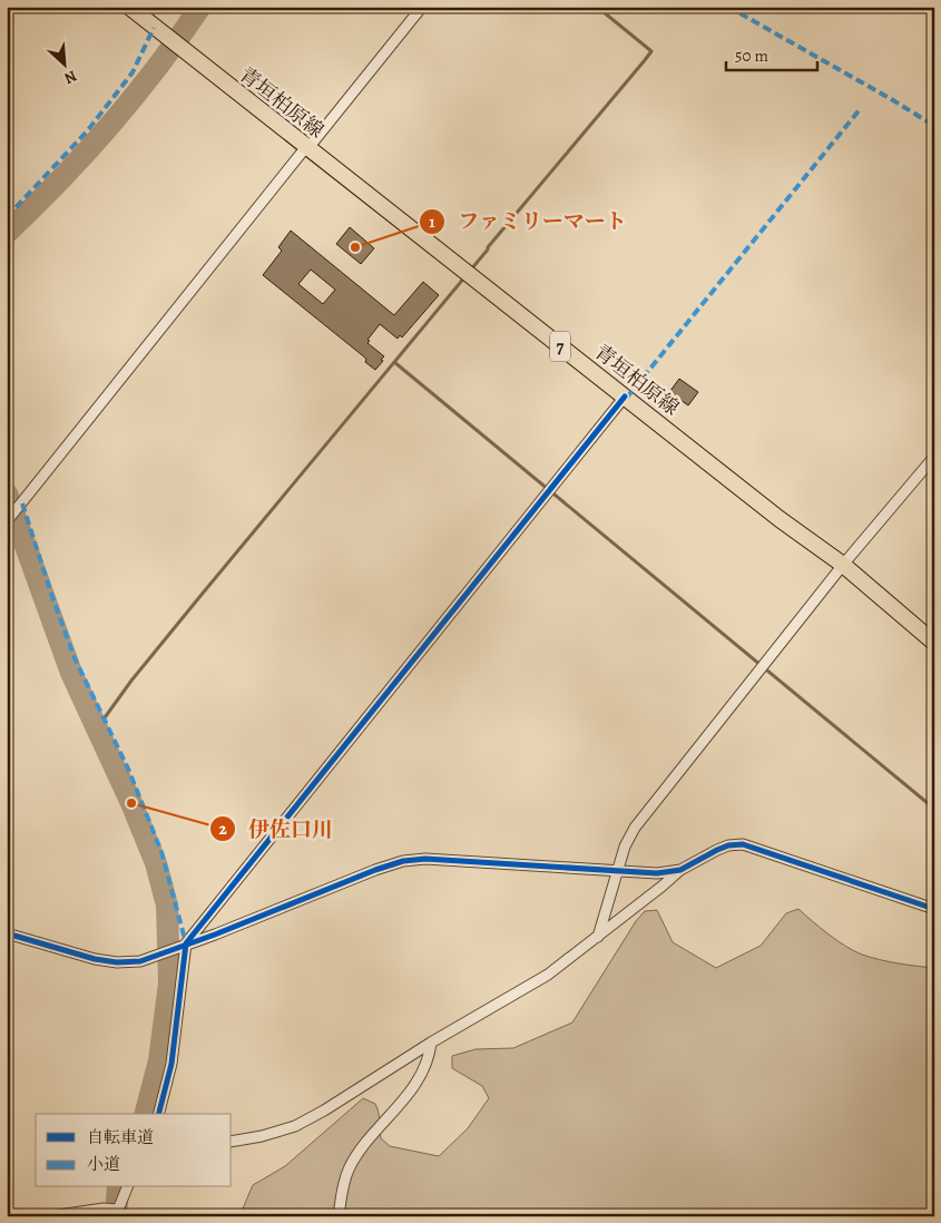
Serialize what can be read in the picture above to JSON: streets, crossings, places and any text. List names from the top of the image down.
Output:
{
  "streets": {
    "main road": ["青垣柏原線", "7"]
  },
  "places": ["ファミリーマート", "伊佐口川"],
  "legend": ["自転車道", "小道"],
  "scale_bar": "50 m",
  "north": "bottom right"
}
